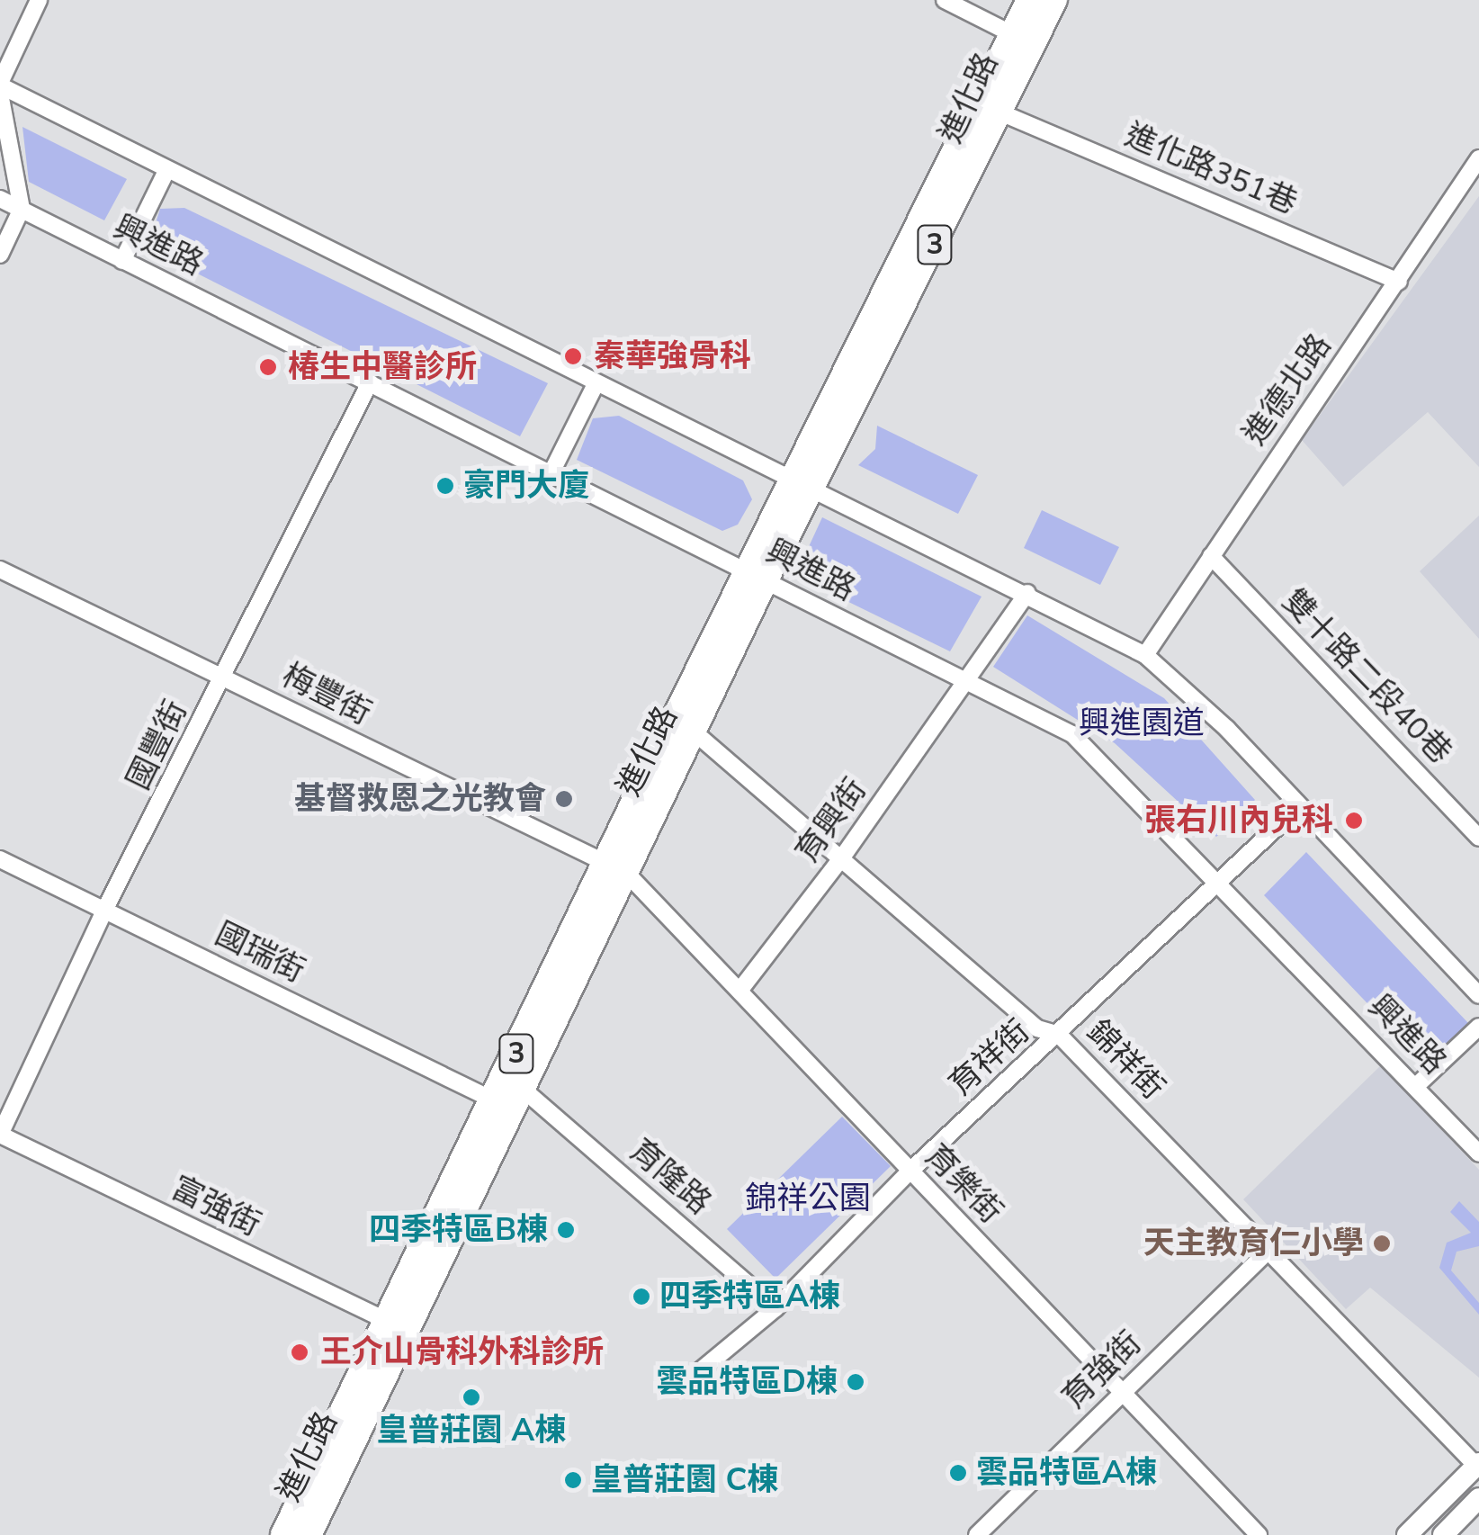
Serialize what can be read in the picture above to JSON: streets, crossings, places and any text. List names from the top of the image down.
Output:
{
  "streets": {
    "main road": ["進化路", "3"],
    "street": [
      "進化路351巷",
      "興進路",
      "進德北路",
      "雙十路二段40巷",
      "梅豐街",
      "國豐街",
      "育興街",
      "國瑞街",
      "育祥街",
      "錦祥街",
      "育隆路",
      "育樂街",
      "富強街",
      "育強街"
    ]
  },
  "crossings": [
    ["進化路", "進化路351巷"],
    ["進化路", "興進路"],
    ["進化路", "梅豐街"],
    ["進化路", "國瑞街"],
    ["進化路", "錦祥街"],
    ["進化路", "育隆路"],
    ["進化路", "育樂街"],
    ["進化路", "富強街"],
    ["進化路351巷", "進德北路"],
    ["興進路", "國豐街"],
    ["興進路", "育興街"],
    ["興進路", "育祥街"],
    ["進德北路", "雙十路二段40巷"],
    ["梅豐街", "國豐街"],
    ["梅豐街", "育樂街"],
    ["國豐街", "國瑞街"],
    ["國豐街", "富強街"],
    ["育興街", "錦祥街"],
    ["育興街", "育樂街"],
    ["育祥街", "錦祥街"],
    ["育祥街", "育隆路"],
    ["育祥街", "育樂街"],
    ["錦祥街", "育強街"],
    ["育樂街", "育強街"]
  ],
  "parks": ["興進園道", "錦祥公園"],
  "places": [
    "秦華強骨科",
    "椿生中醫診所",
    "豪門大廈",
    "基督救恩之光教會",
    "張右川內兒科",
    "四季特區B棟",
    "天主教育仁小學",
    "四季特區A棟",
    "王介山骨科外科診所",
    "雲品特區D棟",
    "皇普莊園 A棟",
    "雲品特區A棟",
    "皇普莊園 C棟"
  ]
}
